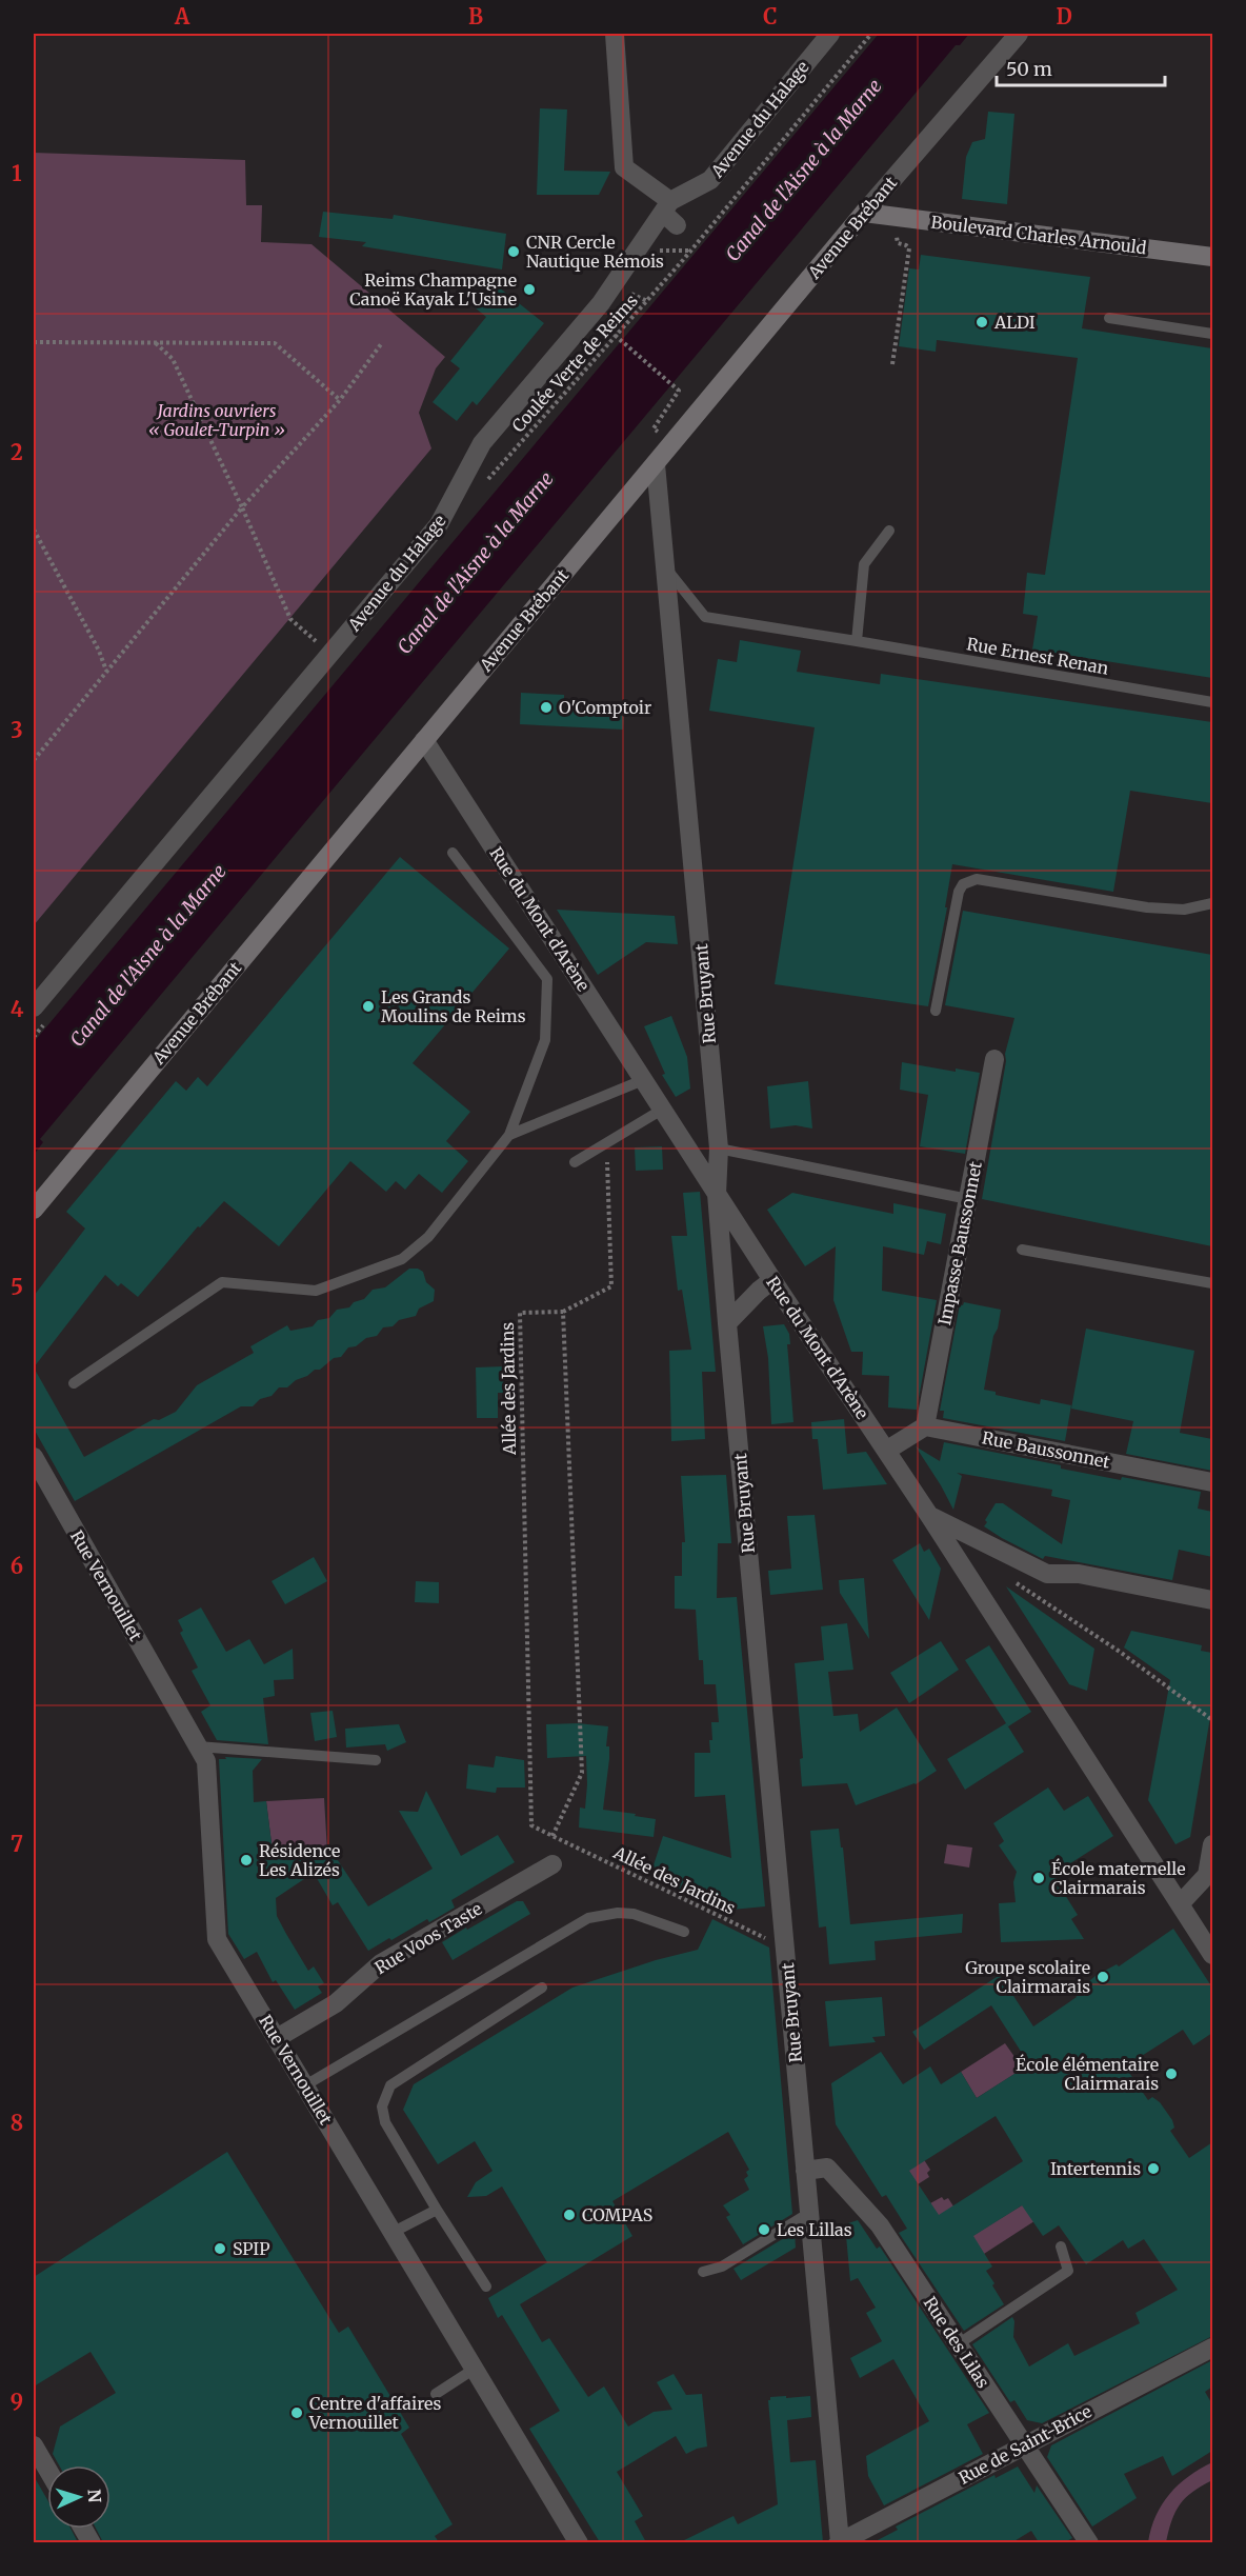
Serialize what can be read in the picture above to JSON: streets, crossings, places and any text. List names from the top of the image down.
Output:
{
  "streets": {
    "main road": ["Avenue Brébant", "Boulevard Charles Arnould"],
    "street": [
      "Avenue du Halage",
      "Rue du Mont d'Arène",
      "Rue Bruyant",
      "Impasse Baussonnet",
      "Rue Baussonnet",
      "Rue Vernouillet",
      "Rue Voos Taste",
      "Rue des Lilas",
      "Rue de Saint-Brice"
    ],
    "lane": ["Rue Ernest Renan"],
    "path": ["Coulée Verte de Reims", "Allée des Jardins"]
  },
  "crossings": [
    ["Avenue Brébant", "Boulevard Charles Arnould"],
    ["Avenue Brébant", "Rue du Mont d'Arène"],
    ["Avenue Brébant", "Rue Bruyant"],
    ["Rue Ernest Renan", "Rue Bruyant"],
    ["Rue du Mont d'Arène", "Rue Bruyant"],
    ["Rue Bruyant", "Allée des Jardins"],
    ["Rue Bruyant", "Rue des Lilas"],
    ["Rue Bruyant", "Rue de Saint-Brice"],
    ["Impasse Baussonnet", "Rue Baussonnet"],
    ["Rue Vernouillet", "Rue Voos Taste"],
    ["Rue des Lilas", "Rue de Saint-Brice"]
  ],
  "water": ["Canal de l'Aisne à la Marne"],
  "parks": ["Jardins ouvriers « Goulet-Turpin »"],
  "places": [
    "CNR Cercle Nautique Rémois",
    "Reims Champagne Canoë Kayak L'Usine",
    "ALDI",
    "O'Comptoir",
    "Les Grands Moulins de Reims",
    "Résidence Les Alizés",
    "École maternelle Clairmarais",
    "Groupe scolaire Clairmarais",
    "École élémentaire Clairmarais",
    "Intertennis",
    "COMPAS",
    "Les Lillas",
    "SPIP",
    "Centre d'affaires Vernouillet"
  ],
  "scale_bar": "50 m",
  "north": "right",
  "grid": {
    "columns": [
      "A",
      "B",
      "C",
      "D"
    ],
    "rows": [
      "1",
      "2",
      "3",
      "4",
      "5",
      "6",
      "7",
      "8",
      "9"
    ]
  }
}
